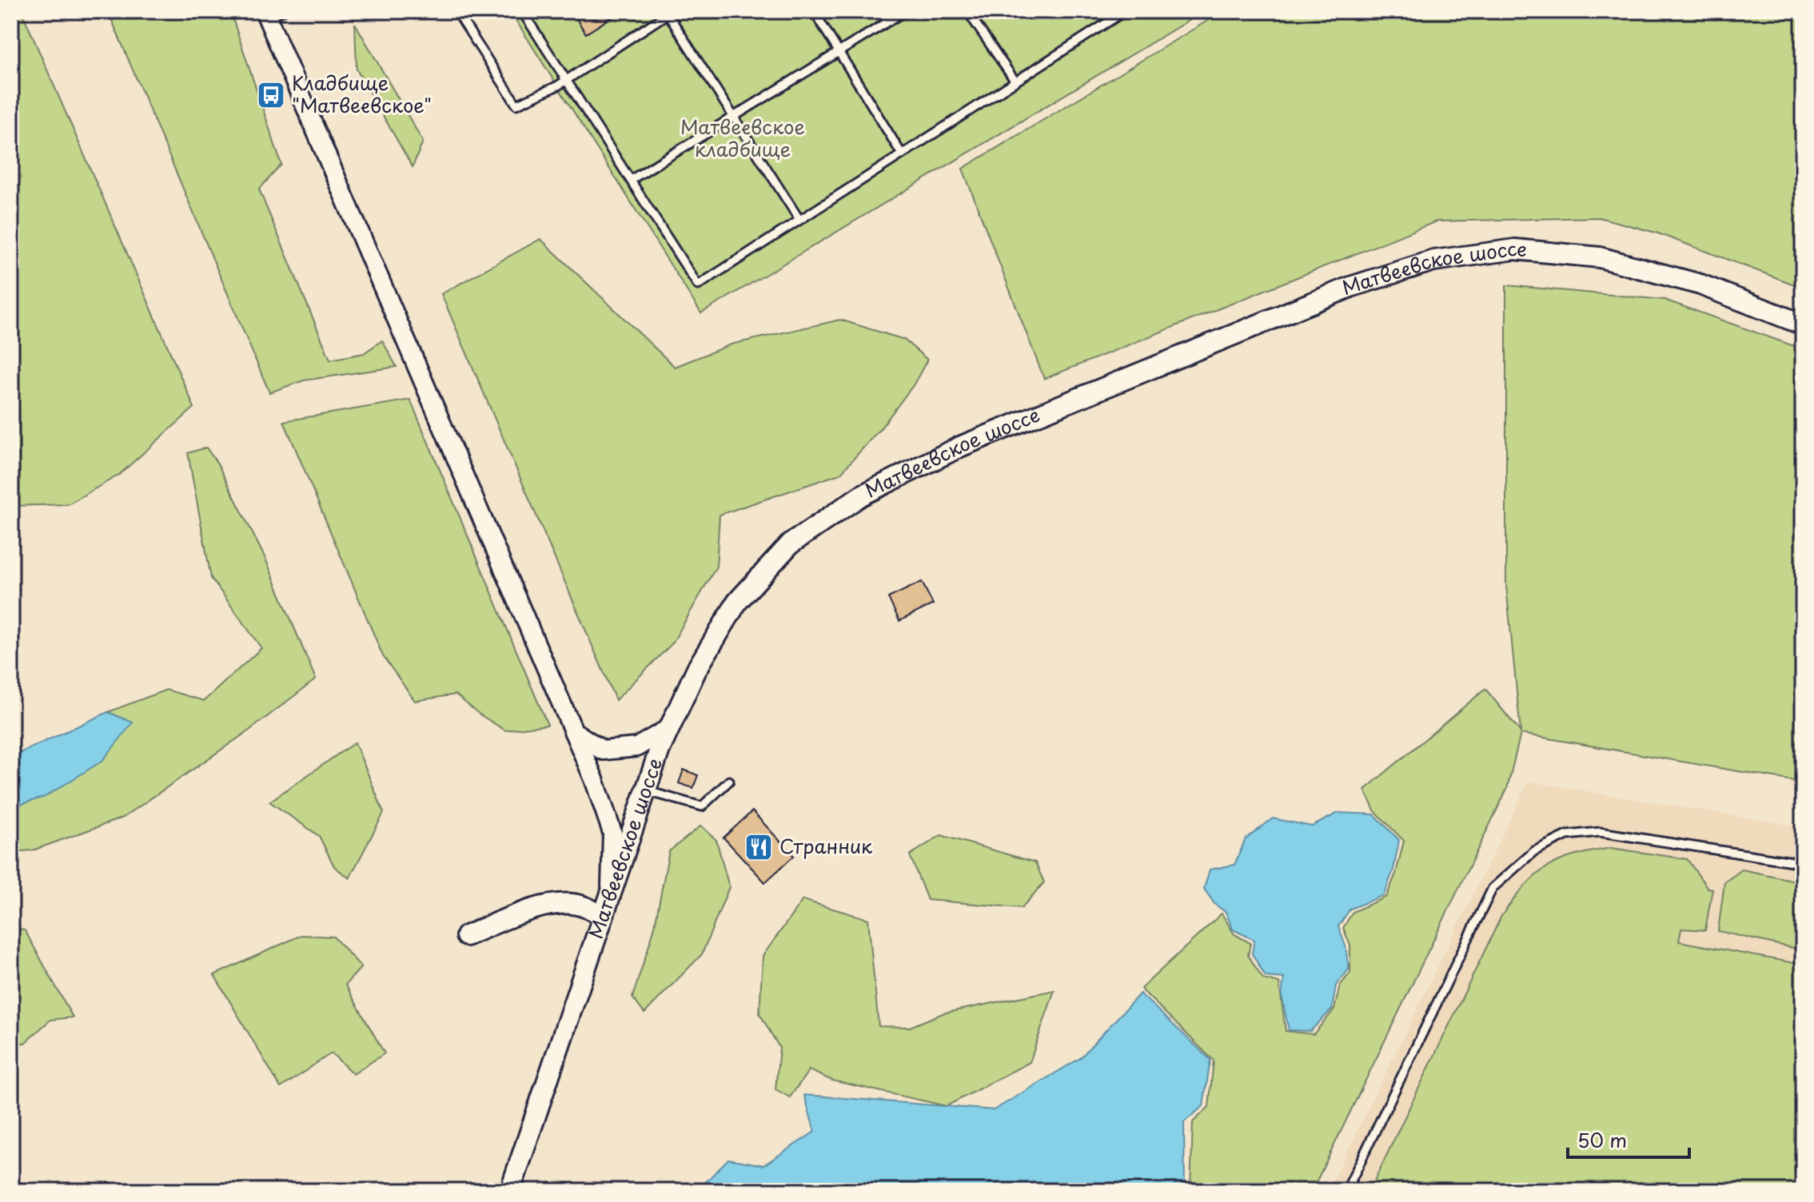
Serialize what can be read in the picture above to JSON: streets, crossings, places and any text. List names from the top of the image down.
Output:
{
  "streets": {
    "main road": ["Матвеевское шоссе"]
  },
  "parks": ["Матвеевское кладбище"],
  "places": {
    "bus stop": ["Кладбище \"Матвеевское\""],
    "restaurant": ["Странник"]
  },
  "scale_bar": "50 m"
}
